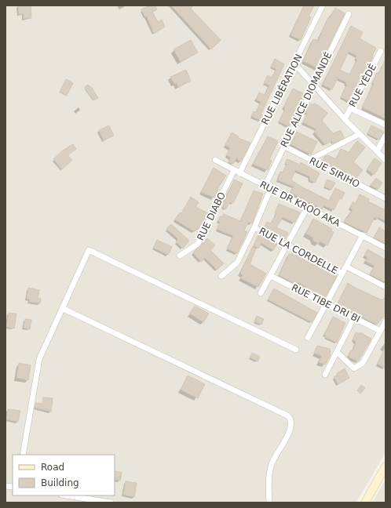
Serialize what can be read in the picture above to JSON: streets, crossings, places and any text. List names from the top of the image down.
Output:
{
  "streets": {
    "street": [
      "RUE YÉDÉ",
      "RUE LIBÉRATION",
      "RUE ALICE DIOMANDÉ",
      "RUE SIRIHO",
      "RUE DR KROO AKA",
      "RUE DIABO",
      "RUE LA CORDELLE",
      "RUE TIBE DRI BI"
    ]
  },
  "crossings": [
    ["RUE LIBÉRATION", "RUE DR KROO AKA"],
    ["RUE ALICE DIOMANDÉ", "RUE SIRIHO"],
    ["RUE ALICE DIOMANDÉ", "RUE DR KROO AKA"],
    ["RUE DR KROO AKA", "RUE DIABO"]
  ],
  "legend": ["Road", "Building"]
}
